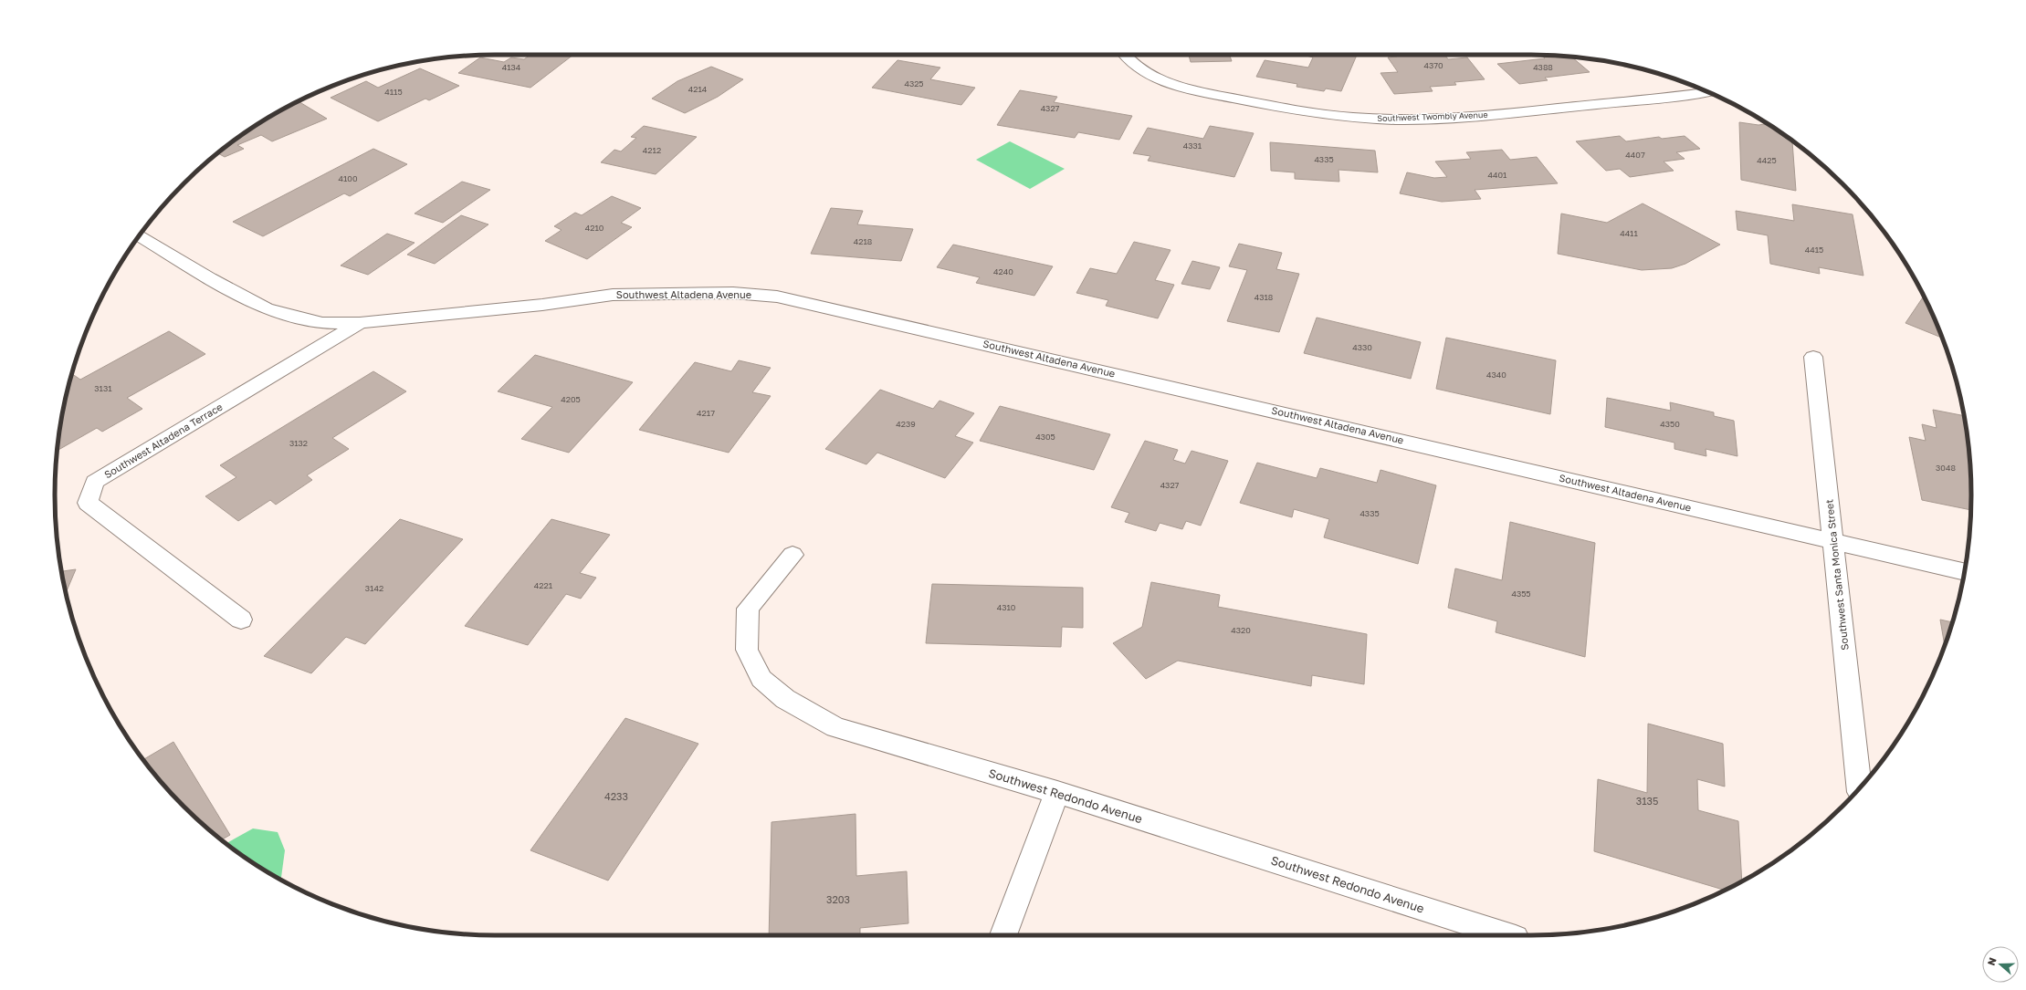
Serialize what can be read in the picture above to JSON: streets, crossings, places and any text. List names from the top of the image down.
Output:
{
  "streets": {
    "street": [
      "Southwest Twombly Avenue",
      "Southwest Altadena Avenue",
      "Southwest Altadena Terrace",
      "Southwest Santa Monica Street",
      "Southwest Redondo Avenue"
    ]
  },
  "crossings": [
    ["Southwest Altadena Avenue", "Southwest Altadena Terrace"],
    ["Southwest Altadena Avenue", "Southwest Santa Monica Street"]
  ],
  "house_numbers": [
    "4370",
    "4134",
    "4388",
    "4325",
    "4214",
    "4115",
    "4327",
    "4331",
    "4212",
    "4407",
    "4335",
    "4425",
    "4401",
    "4100",
    "4210",
    "4411",
    "4218",
    "4415",
    "4240",
    "4318",
    "4330",
    "4340",
    "3131",
    "4205",
    "4217",
    "4239",
    "4350",
    "4305",
    "3132",
    "3048",
    "4327",
    "4335",
    "4221",
    "3142",
    "4355",
    "4310",
    "4320",
    "4233",
    "3135",
    "3203"
  ],
  "north": "left"
}
